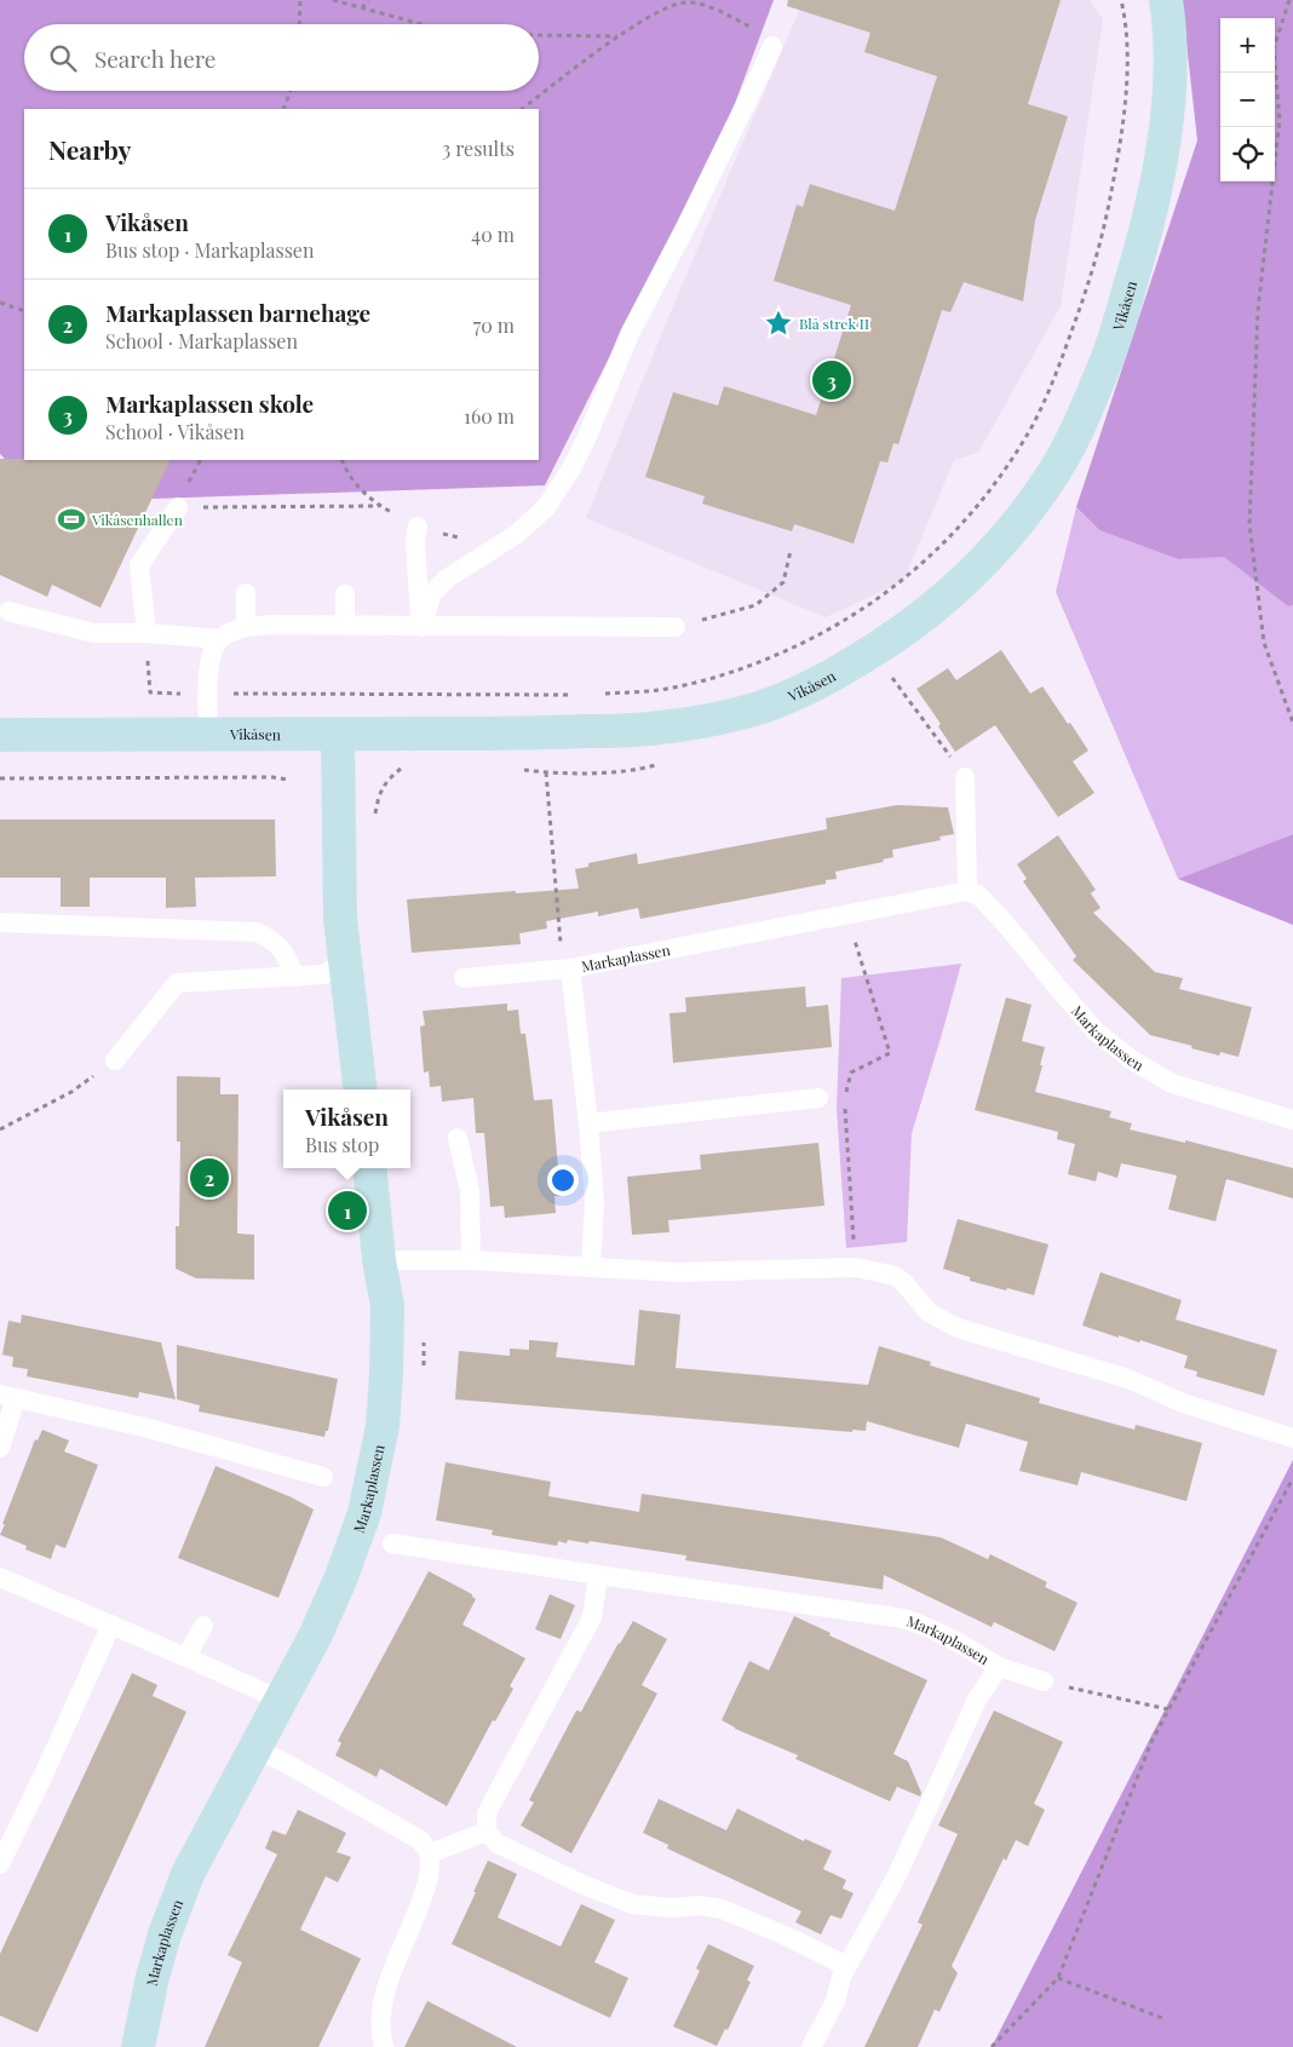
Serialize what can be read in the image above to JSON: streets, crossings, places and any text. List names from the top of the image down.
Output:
{
  "streets": {
    "street": ["Vikåsen", "Markaplassen"]
  },
  "places": {
    "place": ["Blå strek II"],
    "sports": ["Vikåsenhallen"]
  },
  "page": {
    "map_buttons": ["+", "−"],
    "search": "Search here",
    "heading": ["Nearby", "3 results"],
    "list": [
      {
        "mark": "1",
        "name": "Vikåsen",
        "note": "Bus stop · Markaplassen",
        "value": "40 m"
      },
      {
        "mark": "2",
        "name": "Markaplassen barnehage",
        "note": "School · Markaplassen",
        "value": "70 m"
      },
      {
        "mark": "3",
        "name": "Markaplassen skole",
        "note": "School · Vikåsen",
        "value": "160 m"
      }
    ],
    "pins": ["3", "2", "1"],
    "popup": ["Vikåsen", "Bus stop"]
  }
}
